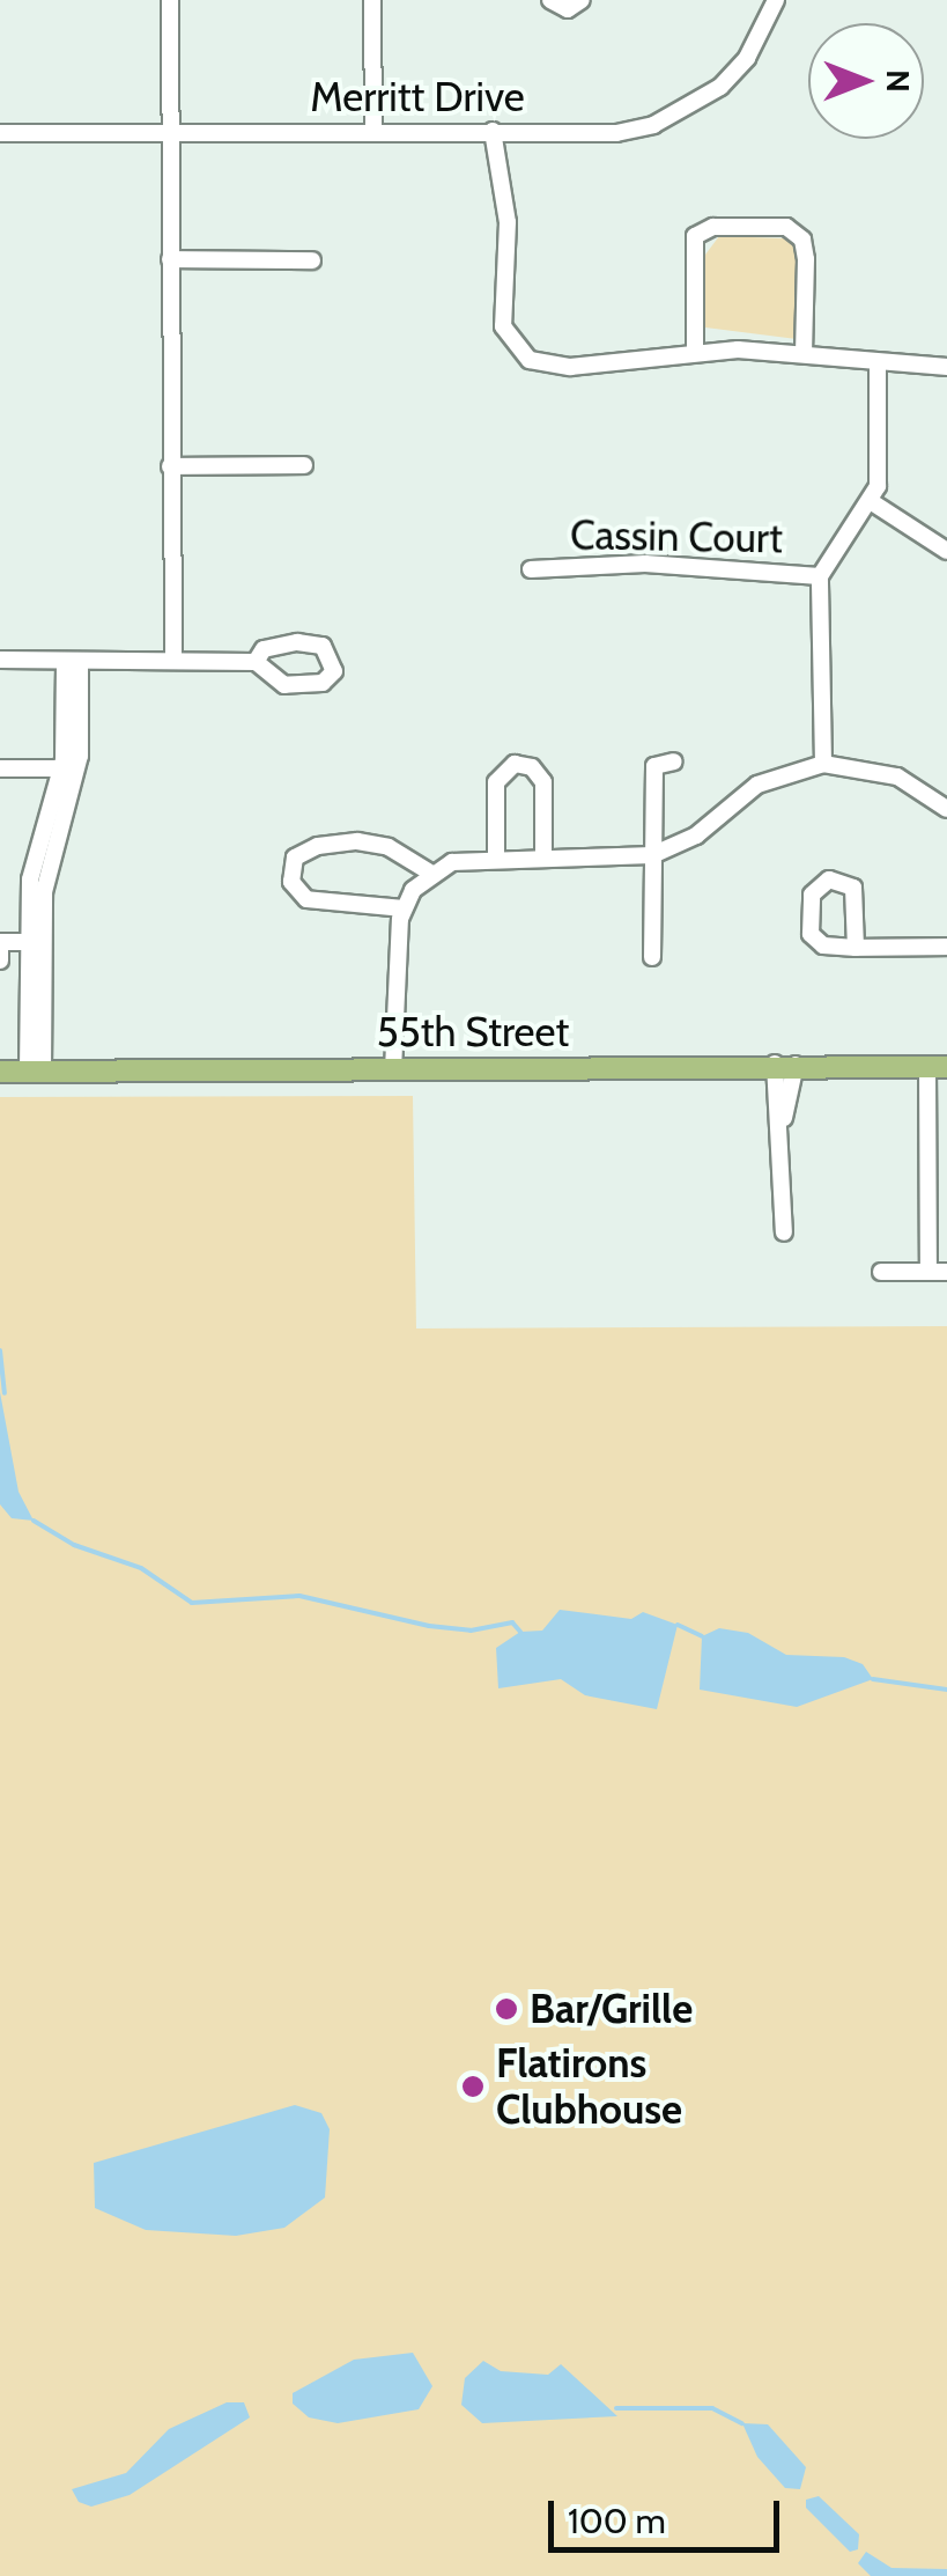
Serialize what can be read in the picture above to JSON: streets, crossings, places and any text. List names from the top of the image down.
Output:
{
  "streets": {
    "main road": ["55th Street"],
    "street": ["Merritt Drive", "Cassin Court"]
  },
  "places": ["Bar/Grille", "Flatirons Clubhouse"],
  "scale_bar": "100 m",
  "north": "right"
}
